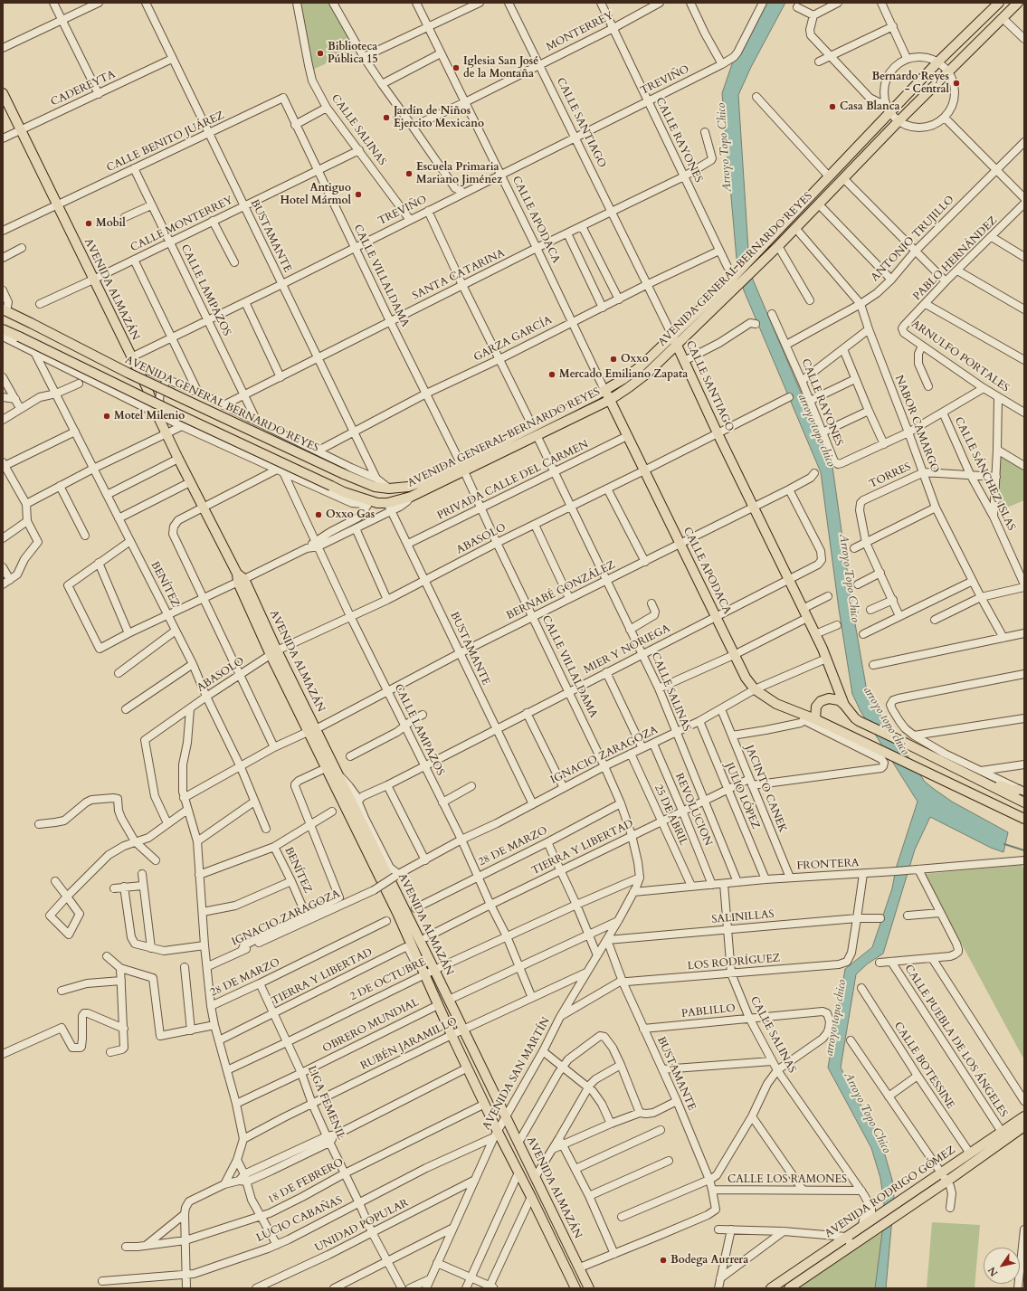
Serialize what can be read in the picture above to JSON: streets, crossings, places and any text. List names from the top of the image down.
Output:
{
  "streets": {
    "main road": [
      "CALLE SANTIAGO",
      "CALLE APODACA",
      "AVENIDA GENERAL BERNARDO REYES",
      "AVENIDA ALMAZÁN",
      "AVENIDA RODRIGO GÓMEZ"
    ],
    "street": [
      "MONTERREY",
      "TREVIÑO",
      "CADEREYTA",
      "CALLE SALINAS",
      "CALLE RAYONES",
      "CALLE BENITO JUÁREZ",
      "CALLE MONTERREY",
      "BUSTAMANTE",
      "ANTONIO TRUJILLO",
      "PABLO HERNÁNDEZ",
      "SANTA CATARINA",
      "CALLE VILLALDAMA",
      "CALLE LAMPAZOS",
      "GARZA GARCÍA",
      "ARNULFO PORTALES",
      "NABOR CAMARGO",
      "CALLE SÁNCHEZ ISLAS",
      "TORRES",
      "PRIVADA CALLE DEL CARMEN",
      "ABASOLO",
      "BENÍTEZ",
      "BERNABÉ GONZÁLEZ",
      "MIER Y NORIEGA",
      "IGNACIO ZARAGOZA",
      "JACINTO CANEK",
      "JULIO LÓPEZ",
      "REVOLUCION",
      "25 DE ABRIL",
      "28 DE MARZO",
      "TIERRA Y LIBERTAD",
      "FRONTERA",
      "SALINILLAS",
      "LOS RODRÍGUEZ",
      "2 DE OCTUBRE",
      "PABLILLO",
      "OBRERO MUNDIAL",
      "CALLE PUEBLA DE LOS ÁNGELES",
      "RUBÉN JARAMILLO",
      "CALLE BOTESSINE",
      "AVENIDA SAN MARTÍN",
      "LIGA FEMENIL",
      "CALLE LOS RAMONES",
      "18 DE FEBRERO",
      "LUCIO CABAÑAS",
      "UNIDAD POPULAR"
    ]
  },
  "crossings": [
    ["MONTERREY", "CALLE SANTIAGO"],
    ["MONTERREY", "CALLE RAYONES"],
    ["MONTERREY", "CALLE APODACA"],
    ["TREVIÑO", "CALLE SANTIAGO"],
    ["TREVIÑO", "CALLE SALINAS"],
    ["TREVIÑO", "CALLE RAYONES"],
    ["TREVIÑO", "CALLE APODACA"],
    ["TREVIÑO", "BUSTAMANTE"],
    ["TREVIÑO", "CALLE VILLALDAMA"],
    ["TREVIÑO", "AVENIDA ALMAZÁN"],
    ["TREVIÑO", "CALLE LAMPAZOS"],
    ["CADEREYTA", "BUSTAMANTE"],
    ["CADEREYTA", "AVENIDA ALMAZÁN"],
    ["CALLE SANTIAGO", "AVENIDA GENERAL BERNARDO REYES"],
    ["CALLE SANTIAGO", "SANTA CATARINA"],
    ["CALLE SANTIAGO", "GARZA GARCÍA"],
    ["CALLE SANTIAGO", "ABASOLO"],
    ["CALLE SANTIAGO", "BERNABÉ GONZÁLEZ"],
    ["CALLE SANTIAGO", "MIER Y NORIEGA"],
    ["CALLE SANTIAGO", "IGNACIO ZARAGOZA"],
    ["CALLE SALINAS", "CALLE MONTERREY"],
    ["CALLE SALINAS", "AVENIDA GENERAL BERNARDO REYES"],
    ["CALLE SALINAS", "PRIVADA CALLE DEL CARMEN"],
    ["CALLE SALINAS", "ABASOLO"],
    ["CALLE SALINAS", "BERNABÉ GONZÁLEZ"],
    ["CALLE SALINAS", "MIER Y NORIEGA"],
    ["CALLE SALINAS", "IGNACIO ZARAGOZA"],
    ["CALLE SALINAS", "TIERRA Y LIBERTAD"],
    ["CALLE SALINAS", "FRONTERA"],
    ["CALLE SALINAS", "SALINILLAS"],
    ["CALLE SALINAS", "LOS RODRÍGUEZ"],
    ["CALLE SALINAS", "PABLILLO"],
    ["CALLE SALINAS", "CALLE LOS RAMONES"],
    ["CALLE SALINAS", "AVENIDA RODRIGO GÓMEZ"],
    ["CALLE RAYONES", "ANTONIO TRUJILLO"],
    ["CALLE RAYONES", "SANTA CATARINA"],
    ["CALLE RAYONES", "GARZA GARCÍA"],
    ["CALLE BENITO JUÁREZ", "BUSTAMANTE"],
    ["CALLE BENITO JUÁREZ", "CALLE VILLALDAMA"],
    ["CALLE BENITO JUÁREZ", "AVENIDA ALMAZÁN"],
    ["CALLE BENITO JUÁREZ", "CALLE LAMPAZOS"],
    ["CALLE APODACA", "AVENIDA GENERAL BERNARDO REYES"],
    ["CALLE APODACA", "SANTA CATARINA"],
    ["CALLE APODACA", "GARZA GARCÍA"],
    ["CALLE APODACA", "PRIVADA CALLE DEL CARMEN"],
    ["CALLE APODACA", "ABASOLO"],
    ["CALLE APODACA", "BERNABÉ GONZÁLEZ"],
    ["CALLE APODACA", "MIER Y NORIEGA"],
    ["CALLE APODACA", "IGNACIO ZARAGOZA"],
    ["CALLE APODACA", "TIERRA Y LIBERTAD"],
    ["CALLE MONTERREY", "BUSTAMANTE"],
    ["CALLE MONTERREY", "CALLE VILLALDAMA"],
    ["CALLE MONTERREY", "AVENIDA ALMAZÁN"],
    ["CALLE MONTERREY", "CALLE LAMPAZOS"],
    ["BUSTAMANTE", "AVENIDA GENERAL BERNARDO REYES"],
    ["BUSTAMANTE", "SANTA CATARINA"],
    ["BUSTAMANTE", "GARZA GARCÍA"],
    ["BUSTAMANTE", "PRIVADA CALLE DEL CARMEN"],
    ["BUSTAMANTE", "ABASOLO"],
    ["BUSTAMANTE", "BERNABÉ GONZÁLEZ"],
    ["BUSTAMANTE", "MIER Y NORIEGA"],
    ["BUSTAMANTE", "IGNACIO ZARAGOZA"],
    ["BUSTAMANTE", "SALINILLAS"],
    ["BUSTAMANTE", "LOS RODRÍGUEZ"],
    ["BUSTAMANTE", "PABLILLO"],
    ["BUSTAMANTE", "AVENIDA SAN MARTÍN"],
    ["BUSTAMANTE", "CALLE LOS RAMONES"],
    ["ANTONIO TRUJILLO", "NABOR CAMARGO"],
    ["PABLO HERNÁNDEZ", "ARNULFO PORTALES"],
    ["AVENIDA GENERAL BERNARDO REYES", "CALLE VILLALDAMA"],
    ["AVENIDA GENERAL BERNARDO REYES", "NABOR CAMARGO"],
    ["SANTA CATARINA", "CALLE VILLALDAMA"],
    ["SANTA CATARINA", "CALLE LAMPAZOS"],
    ["CALLE VILLALDAMA", "GARZA GARCÍA"],
    ["CALLE VILLALDAMA", "PRIVADA CALLE DEL CARMEN"],
    ["CALLE VILLALDAMA", "ABASOLO"],
    ["CALLE VILLALDAMA", "BERNABÉ GONZÁLEZ"],
    ["CALLE VILLALDAMA", "MIER Y NORIEGA"],
    ["CALLE VILLALDAMA", "IGNACIO ZARAGOZA"],
    ["CALLE VILLALDAMA", "28 DE MARZO"],
    ["CALLE VILLALDAMA", "TIERRA Y LIBERTAD"],
    ["CALLE VILLALDAMA", "2 DE OCTUBRE"],
    ["CALLE VILLALDAMA", "AVENIDA SAN MARTÍN"],
    ["AVENIDA ALMAZÁN", "ABASOLO"],
    ["AVENIDA ALMAZÁN", "BERNABÉ GONZÁLEZ"],
    ["AVENIDA ALMAZÁN", "TIERRA Y LIBERTAD"],
    ["AVENIDA ALMAZÁN", "2 DE OCTUBRE"],
    ["AVENIDA ALMAZÁN", "OBRERO MUNDIAL"],
    ["AVENIDA ALMAZÁN", "RUBÉN JARAMILLO"],
    ["AVENIDA ALMAZÁN", "AVENIDA SAN MARTÍN"],
    ["AVENIDA ALMAZÁN", "18 DE FEBRERO"],
    ["AVENIDA ALMAZÁN", "LUCIO CABAÑAS"],
    ["CALLE LAMPAZOS", "ABASOLO"],
    ["CALLE LAMPAZOS", "BERNABÉ GONZÁLEZ"],
    ["CALLE LAMPAZOS", "MIER Y NORIEGA"],
    ["CALLE LAMPAZOS", "IGNACIO ZARAGOZA"],
    ["CALLE LAMPAZOS", "28 DE MARZO"],
    ["CALLE LAMPAZOS", "TIERRA Y LIBERTAD"],
    ["CALLE LAMPAZOS", "2 DE OCTUBRE"],
    ["CALLE LAMPAZOS", "RUBÉN JARAMILLO"],
    ["NABOR CAMARGO", "TORRES"],
    ["CALLE SÁNCHEZ ISLAS", "TORRES"],
    ["ABASOLO", "BENÍTEZ"],
    ["BENÍTEZ", "BERNABÉ GONZÁLEZ"],
    ["BERNABÉ GONZÁLEZ", "MIER Y NORIEGA"],
    ["IGNACIO ZARAGOZA", "JACINTO CANEK"],
    ["IGNACIO ZARAGOZA", "JULIO LÓPEZ"],
    ["IGNACIO ZARAGOZA", "REVOLUCION"],
    ["IGNACIO ZARAGOZA", "25 DE ABRIL"],
    ["JACINTO CANEK", "TIERRA Y LIBERTAD"],
    ["JACINTO CANEK", "FRONTERA"],
    ["JULIO LÓPEZ", "TIERRA Y LIBERTAD"],
    ["JULIO LÓPEZ", "FRONTERA"],
    ["REVOLUCION", "TIERRA Y LIBERTAD"],
    ["REVOLUCION", "FRONTERA"],
    ["25 DE ABRIL", "TIERRA Y LIBERTAD"],
    ["25 DE ABRIL", "FRONTERA"],
    ["28 DE MARZO", "LIGA FEMENIL"],
    ["TIERRA Y LIBERTAD", "2 DE OCTUBRE"],
    ["TIERRA Y LIBERTAD", "LIGA FEMENIL"],
    ["FRONTERA", "AVENIDA SAN MARTÍN"],
    ["SALINILLAS", "LOS RODRÍGUEZ"],
    ["SALINILLAS", "AVENIDA SAN MARTÍN"],
    ["2 DE OCTUBRE", "AVENIDA SAN MARTÍN"],
    ["2 DE OCTUBRE", "LIGA FEMENIL"],
    ["OBRERO MUNDIAL", "LIGA FEMENIL"],
    ["CALLE PUEBLA DE LOS ÁNGELES", "AVENIDA RODRIGO GÓMEZ"],
    ["RUBÉN JARAMILLO", "AVENIDA SAN MARTÍN"],
    ["RUBÉN JARAMILLO", "LIGA FEMENIL"],
    ["CALLE BOTESSINE", "AVENIDA RODRIGO GÓMEZ"],
    ["AVENIDA SAN MARTÍN", "LUCIO CABAÑAS"],
    ["AVENIDA SAN MARTÍN", "UNIDAD POPULAR"],
    ["LIGA FEMENIL", "18 DE FEBRERO"],
    ["LIGA FEMENIL", "LUCIO CABAÑAS"],
    ["LIGA FEMENIL", "UNIDAD POPULAR"]
  ],
  "water": ["Arroyo Topo Chico", "arroyo topo chico"],
  "places": [
    "Biblioteca Pública 15",
    "Iglesia San José de la Montaña",
    "Bernardo Reyes - Central",
    "Casa Blanca",
    "Jardín de Niños Ejercito Mexicano",
    "Escuela Primaria Mariano Jiménez",
    "Antiguo Hotel Mármol",
    "Mobil",
    "Oxxo",
    "Mercado Emiliano Zapata",
    "Motel Milenio",
    "Oxxo Gas",
    "Bodega Aurrera"
  ],
  "north": "bottom left"
}
